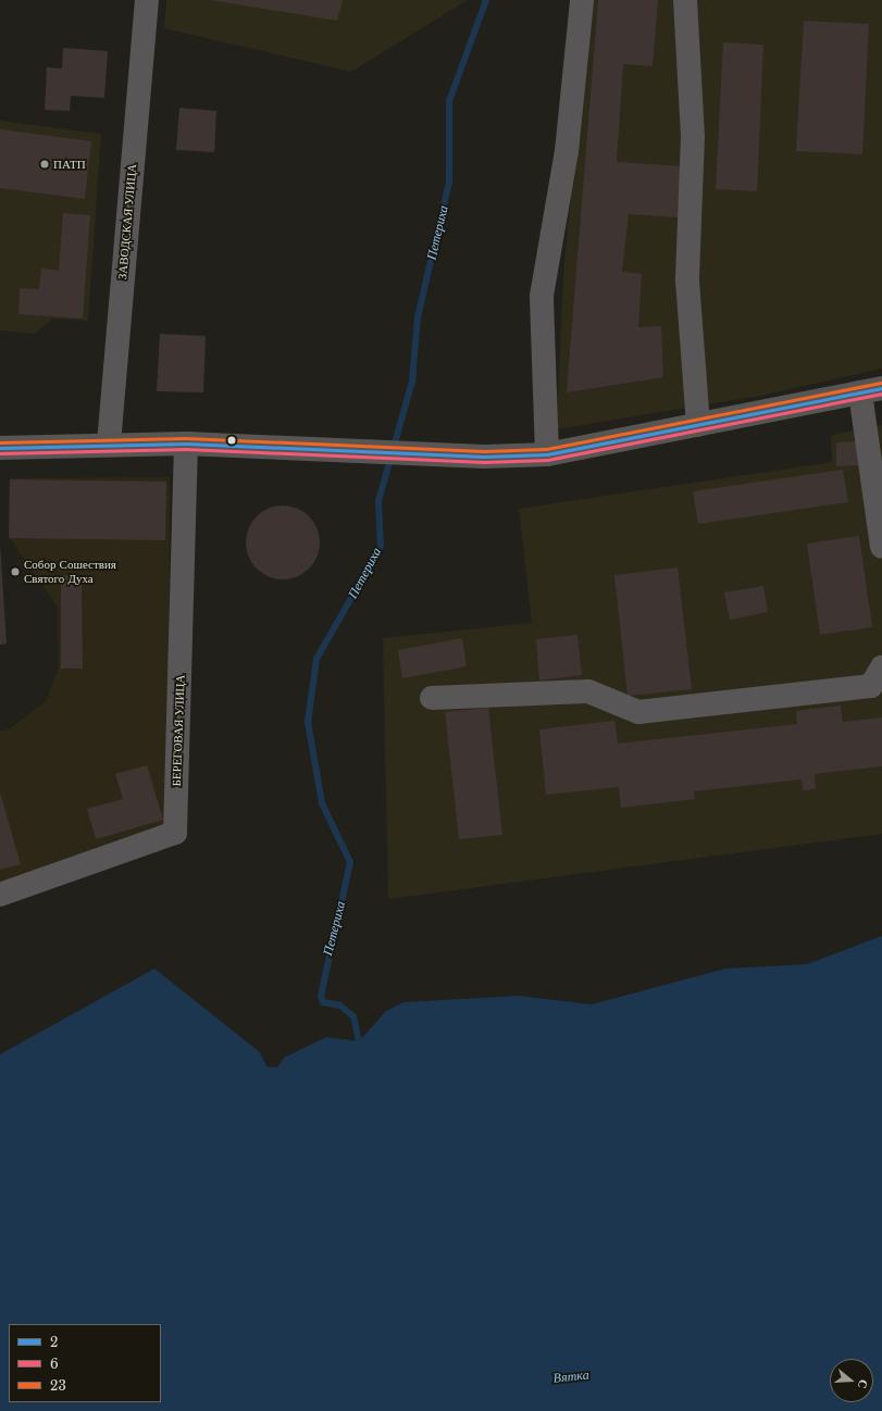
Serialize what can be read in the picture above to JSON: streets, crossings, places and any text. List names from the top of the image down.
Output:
{
  "streets": {
    "street": ["ЗАВОДСКАЯ УЛИЦА", "БЕРЕГОВАЯ УЛИЦА"]
  },
  "water": ["Петериха", "Вятка"],
  "places": ["ПАТП", "Собор Сошествия Святого Духа"],
  "lines": ["transit line 23", "transit line 2", "transit line 6"],
  "legend": ["2", "6", "23"],
  "north": "right"
}
